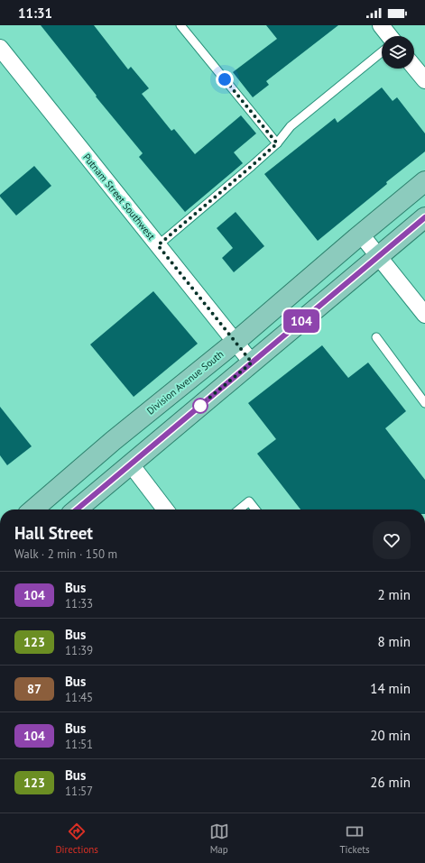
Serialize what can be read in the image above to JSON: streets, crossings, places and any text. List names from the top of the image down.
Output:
{
  "streets": {
    "main road": ["Division Avenue South"],
    "street": ["Putnam Street Southwest"]
  },
  "crossings": [
    ["Putnam Street Southwest", "Division Avenue South"]
  ],
  "lines": ["bus line 104"],
  "page": {
    "status": "11:31",
    "on_map": "104",
    "heading": ["Hall Street", "Walk · 2 min · 150 m"],
    "list": [
      {
        "mark": "104",
        "name": "Bus",
        "note": "11:33",
        "value": "2 min"
      },
      {
        "mark": "123",
        "name": "Bus",
        "note": "11:39",
        "value": "8 min"
      },
      {
        "mark": "87",
        "name": "Bus",
        "note": "11:45",
        "value": "14 min"
      },
      {
        "mark": "104",
        "name": "Bus",
        "note": "11:51",
        "value": "20 min"
      },
      {
        "mark": "123",
        "name": "Bus",
        "note": "11:57",
        "value": "26 min"
      }
    ],
    "tabs": ["Directions", "Map", "Tickets"]
  }
}
